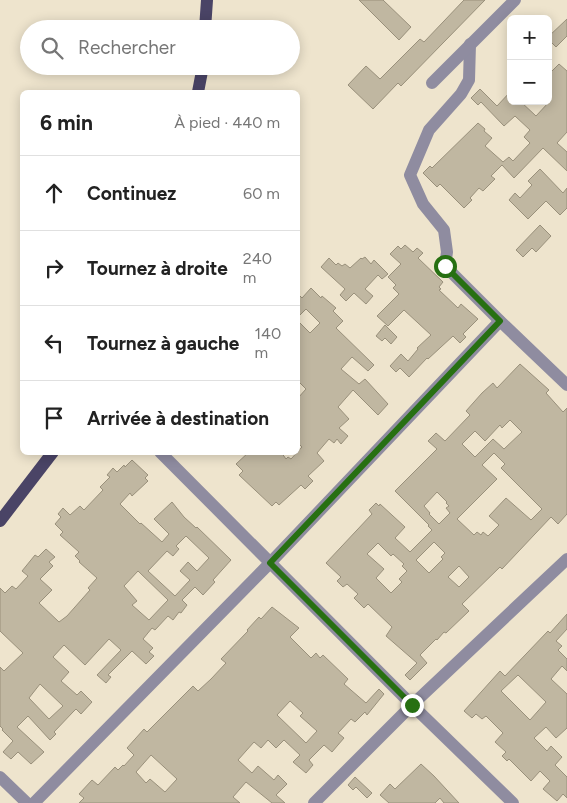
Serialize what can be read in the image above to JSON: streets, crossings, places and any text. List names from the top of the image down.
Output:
{
  "page": {
    "map_buttons": ["+", "−"],
    "search": "Rechercher",
    "heading": ["6 min", "À pied · 440 m"],
    "list": [
      ["Continuez", "60 m"],
      ["Tournez à droite", "240 m"],
      ["Tournez à gauche", "140 m"],
      "Arrivée à destination"
    ]
  }
}
